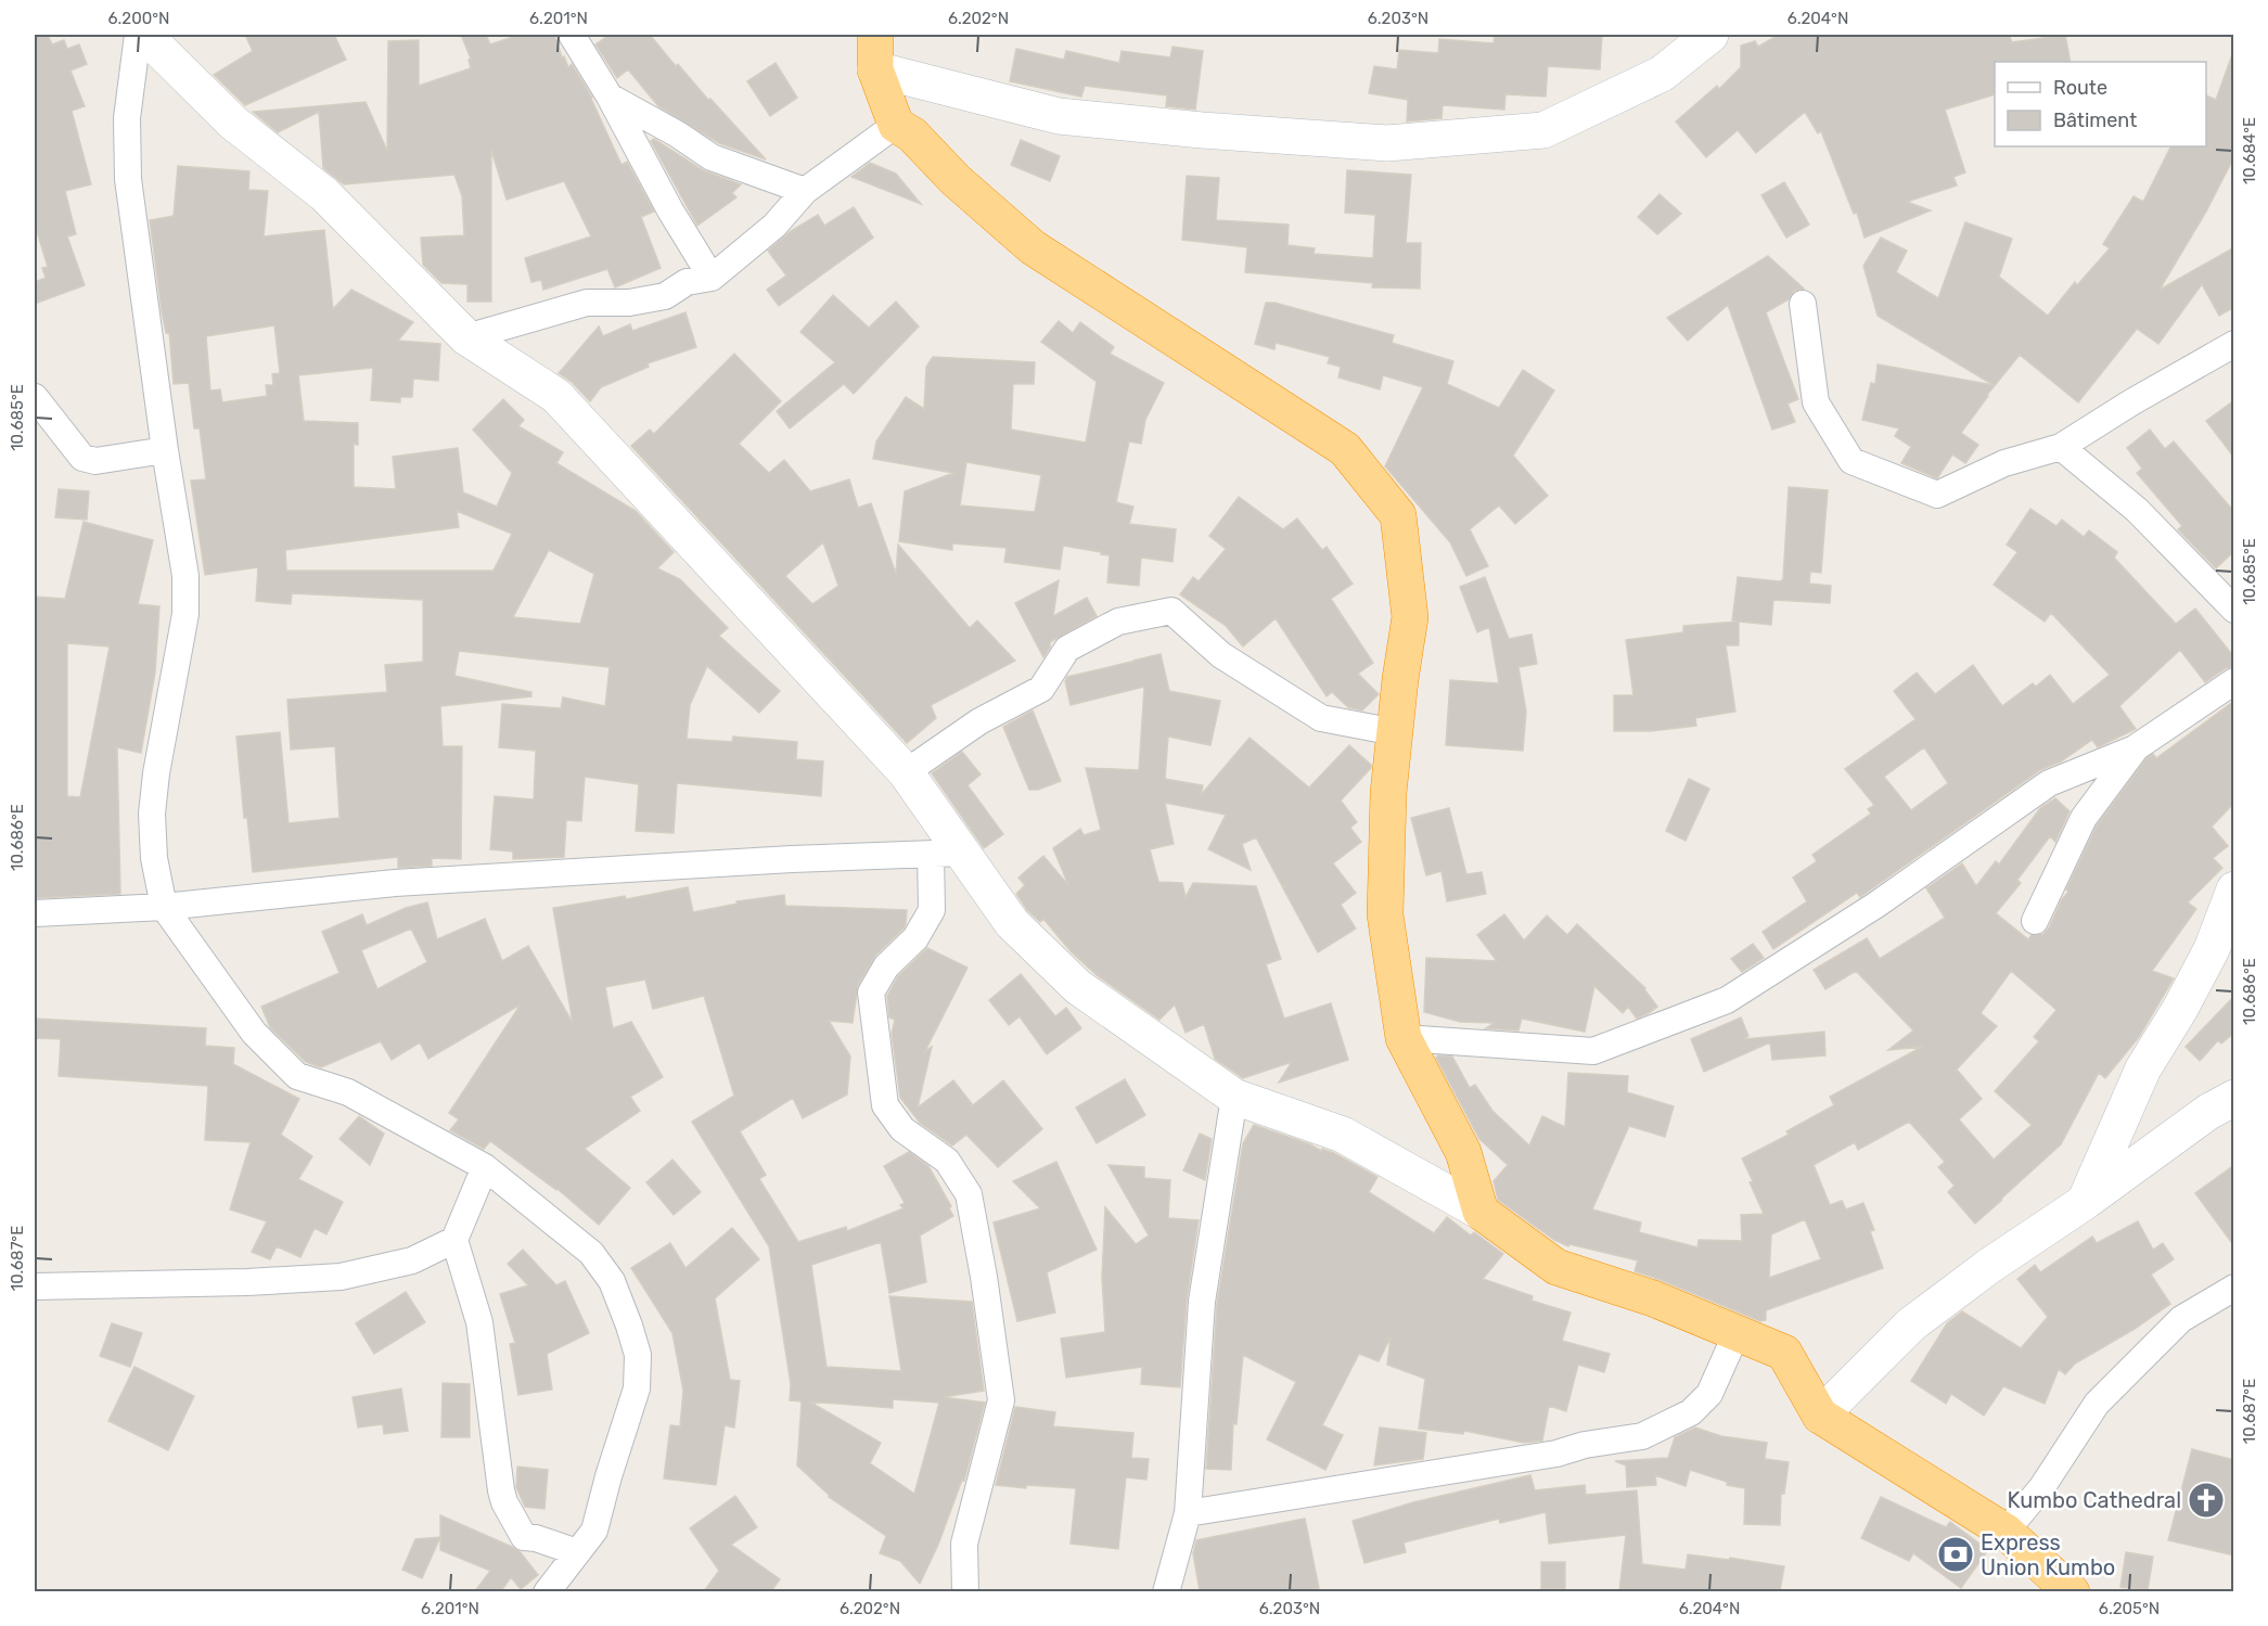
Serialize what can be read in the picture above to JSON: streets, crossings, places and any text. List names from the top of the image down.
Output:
{
  "places": {
    "church": ["Kumbo Cathedral"],
    "bank": ["Express Union Kumbo"]
  },
  "legend": ["Route", "Bâtiment"],
  "coordinates": [
    "6.200°N",
    "6.201°N",
    "6.202°N",
    "6.203°N",
    "6.204°N",
    "10.684°E",
    "10.685°E",
    "10.686°E",
    "10.687°E",
    "6.205°N"
  ]
}
